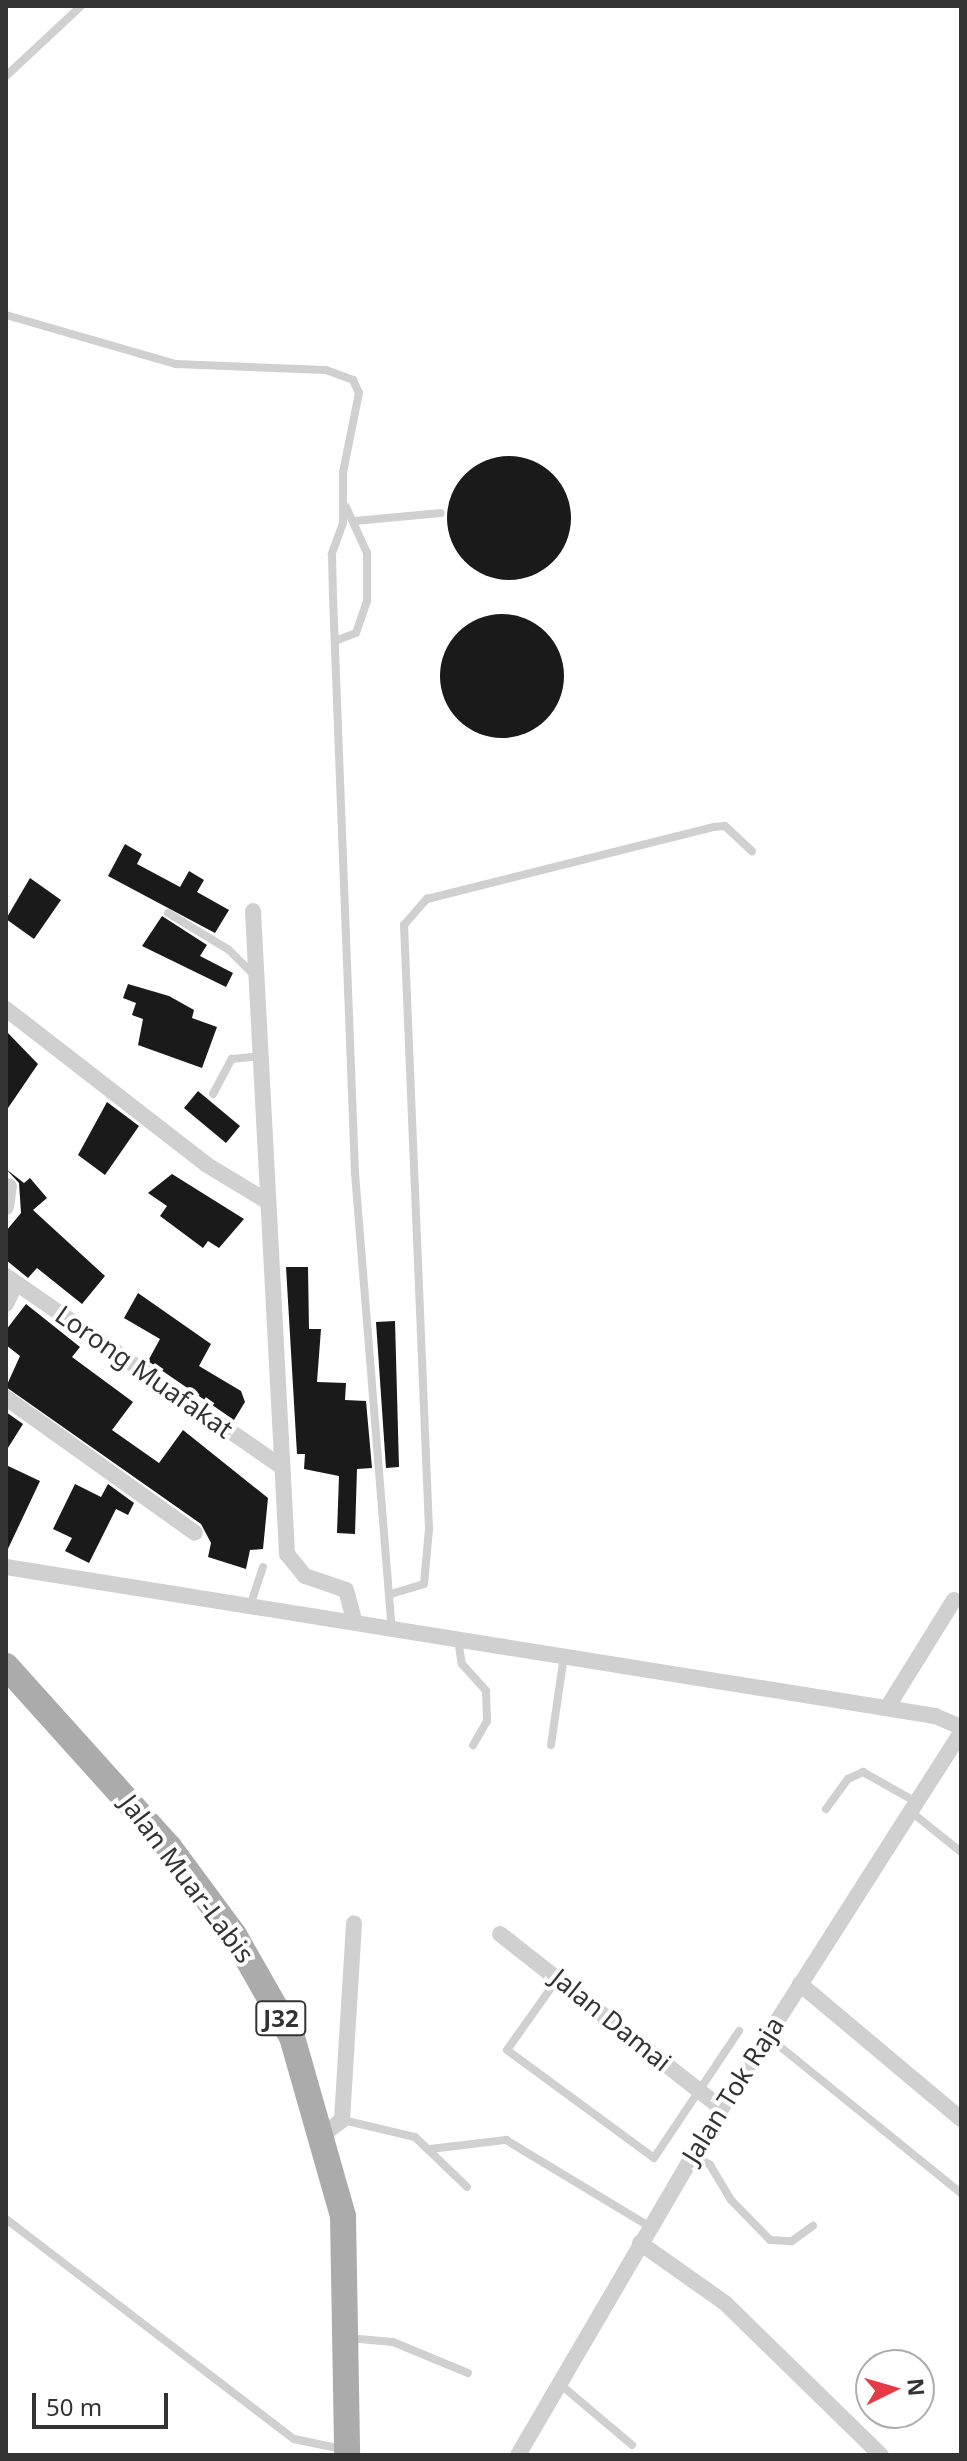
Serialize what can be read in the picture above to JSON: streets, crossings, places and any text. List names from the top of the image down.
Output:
{
  "streets": {
    "main road": ["Jalan Muar-Labis", "J32"],
    "street": ["Lorong Muafakat", "Jalan Damai", "Jalan Tok Raja"]
  },
  "crossings": [
    ["Jalan Damai", "Jalan Tok Raja"]
  ],
  "scale_bar": "50 m",
  "north": "right"
}
